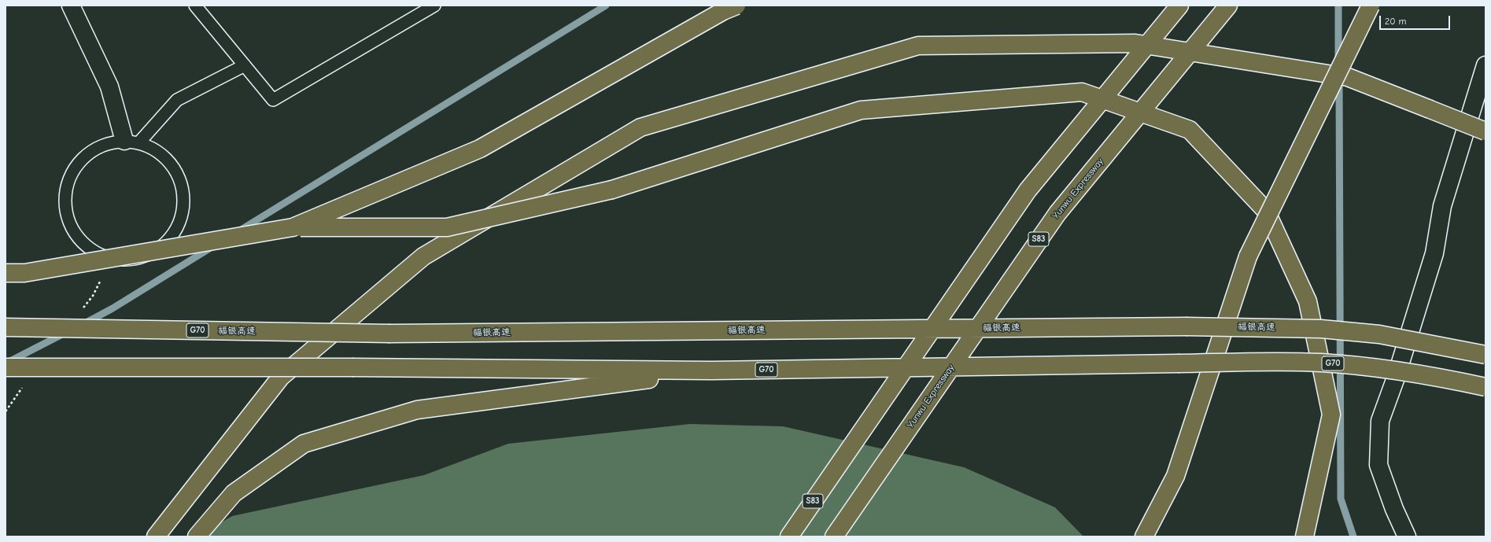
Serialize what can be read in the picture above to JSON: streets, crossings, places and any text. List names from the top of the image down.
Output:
{
  "streets": {
    "highway": [
      "Yunwu Expressway",
      "S83",
      "福银高速",
      "G70"
    ]
  },
  "scale_bar": "20 m"
}
